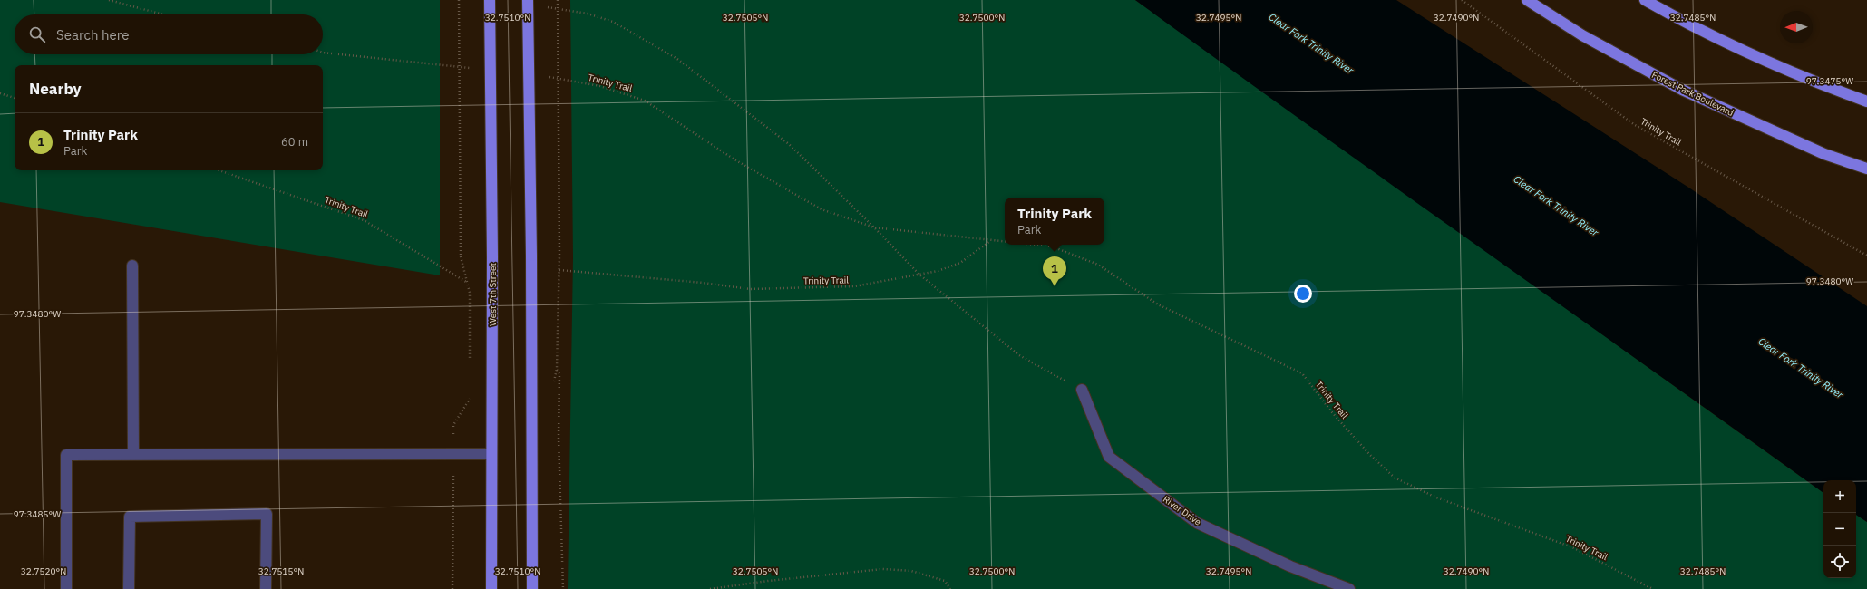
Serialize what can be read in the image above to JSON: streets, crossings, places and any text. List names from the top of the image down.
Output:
{
  "streets": {
    "main road": ["Forest Park Boulevard", "West 7th Street"],
    "lane": ["River Drive"],
    "path": ["Trinity Trail"]
  },
  "crossings": [
    ["Trinity Trail", "River Drive"]
  ],
  "water": ["Clear Fork Trinity River"],
  "north": "left",
  "page": {
    "search": "Search here",
    "heading": "Nearby",
    "list": [
      {
        "mark": "1",
        "name": "Trinity Park",
        "note": "Park",
        "value": "60 m"
      }
    ],
    "popup": ["Trinity Park", "Park"],
    "pins": "1",
    "map_buttons": ["+", "−"]
  },
  "coordinates": [
    "32.7510°N",
    "32.7505°N",
    "32.7500°N",
    "32.7495°N",
    "32.7490°N",
    "32.7485°N",
    "97.3475°W",
    "97.3480°W",
    "97.3485°W",
    "32.7520°N",
    "32.7515°N"
  ]
}
